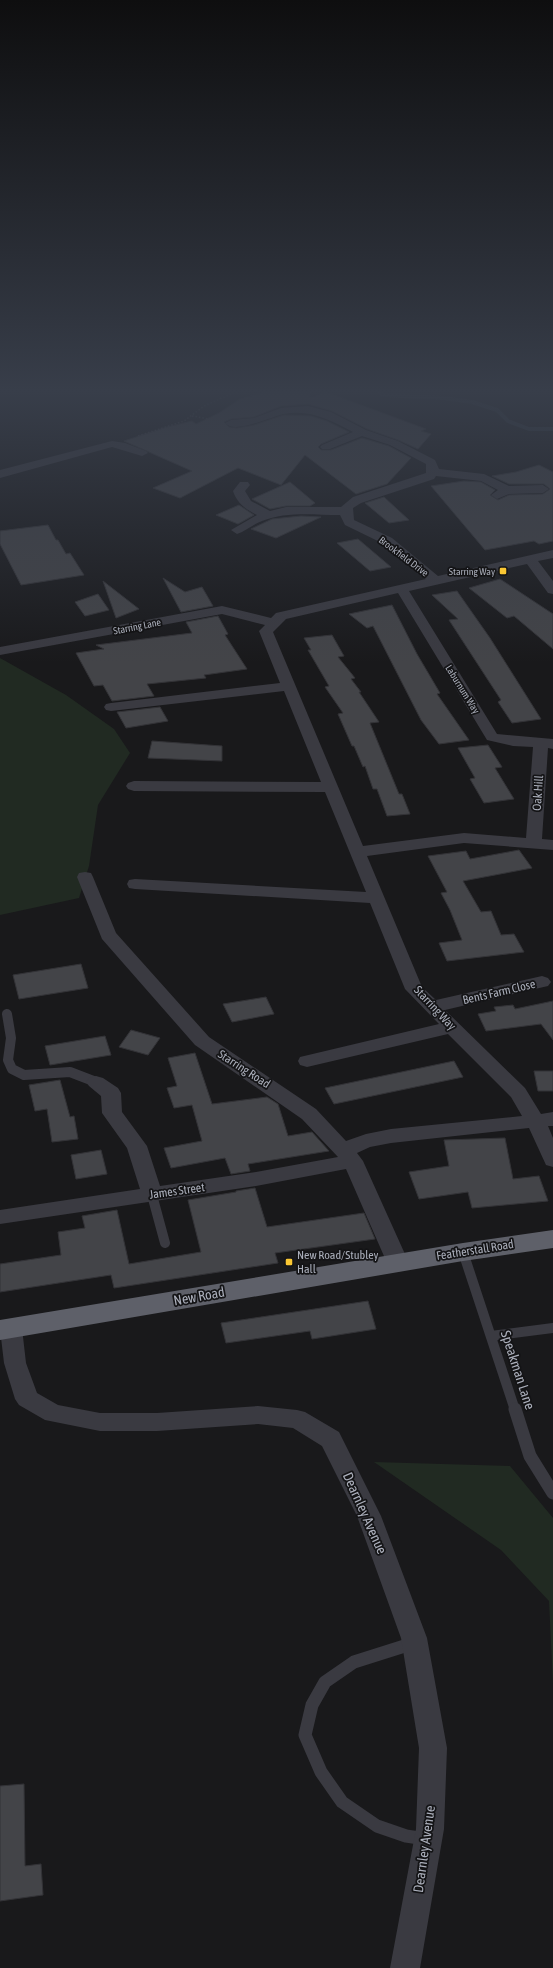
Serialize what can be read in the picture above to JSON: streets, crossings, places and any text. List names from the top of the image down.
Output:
{
  "streets": {
    "highway": ["Featherstall Road", "New Road"],
    "street": [
      "Brookfield Drive",
      "Starring Lane",
      "Laburnum Way",
      "Oak Hill",
      "Bents Farm Close",
      "Starring Way",
      "Starring Road",
      "James Street",
      "Dearnley Avenue"
    ],
    "lane": ["Speakman Lane"]
  },
  "crossings": [
    ["Starring Lane", "Starring Way"],
    ["Laburnum Way", "Oak Hill"],
    ["Bents Farm Close", "Starring Way"],
    ["Starring Way", "James Street"],
    ["Starring Road", "James Street"],
    ["Starring Road", "Featherstall Road"],
    ["Starring Road", "New Road"],
    ["Featherstall Road", "New Road"],
    ["Featherstall Road", "Speakman Lane"],
    ["New Road", "Dearnley Avenue"]
  ],
  "places": {
    "transit": ["Starring Way", "New Road/Stubley Hall"]
  }
}
